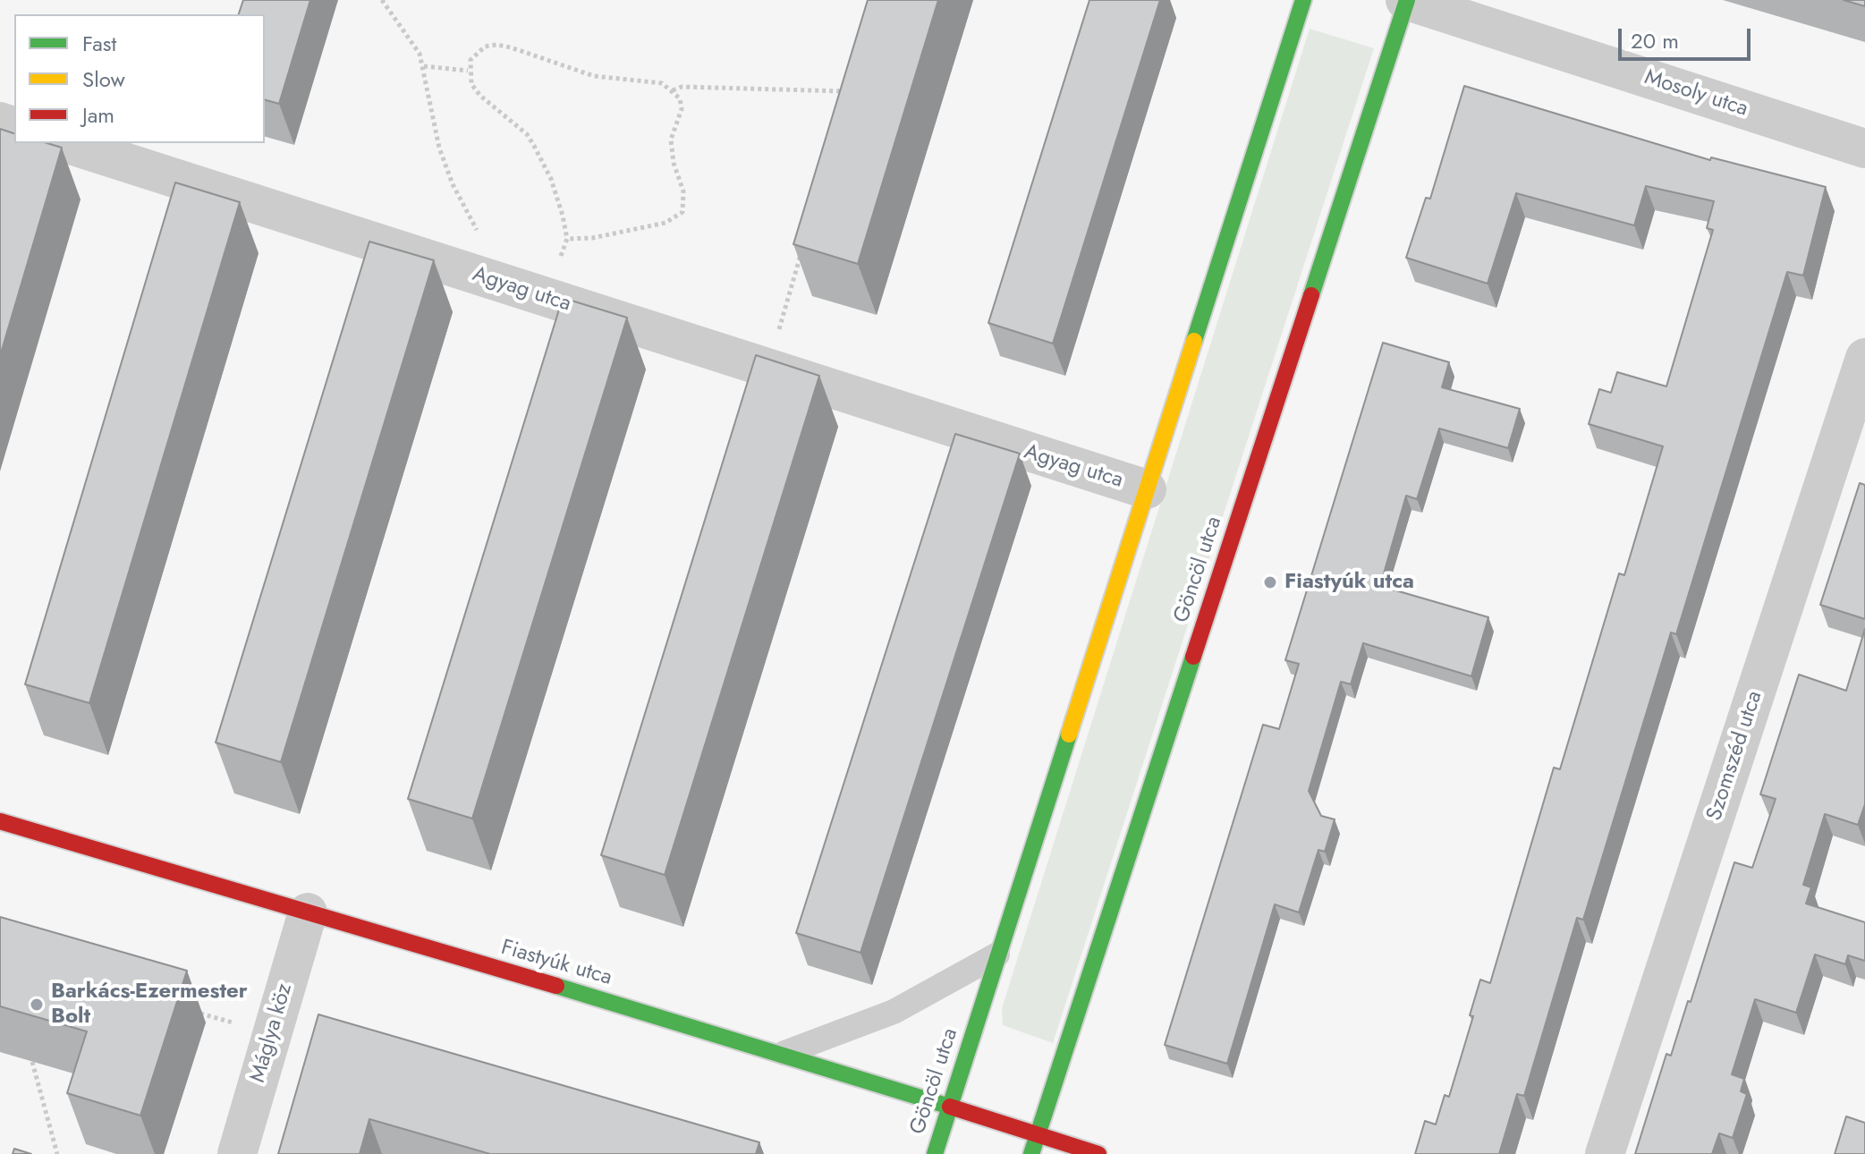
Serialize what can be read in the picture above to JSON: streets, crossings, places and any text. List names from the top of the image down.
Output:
{
  "streets": {
    "street": [
      "Mosoly utca",
      "Agyag utca",
      "Göncöl utca",
      "Szomszéd utca",
      "Fiastyúk utca",
      "Máglya köz"
    ]
  },
  "crossings": [
    ["Mosoly utca", "Göncöl utca"],
    ["Agyag utca", "Göncöl utca"],
    ["Göncöl utca", "Fiastyúk utca"],
    ["Fiastyúk utca", "Máglya köz"]
  ],
  "places": ["Fiastyúk utca", "Barkács-Ezermester Bolt"],
  "legend": ["Fast", "Slow", "Jam"],
  "scale_bar": "20 m"
}
